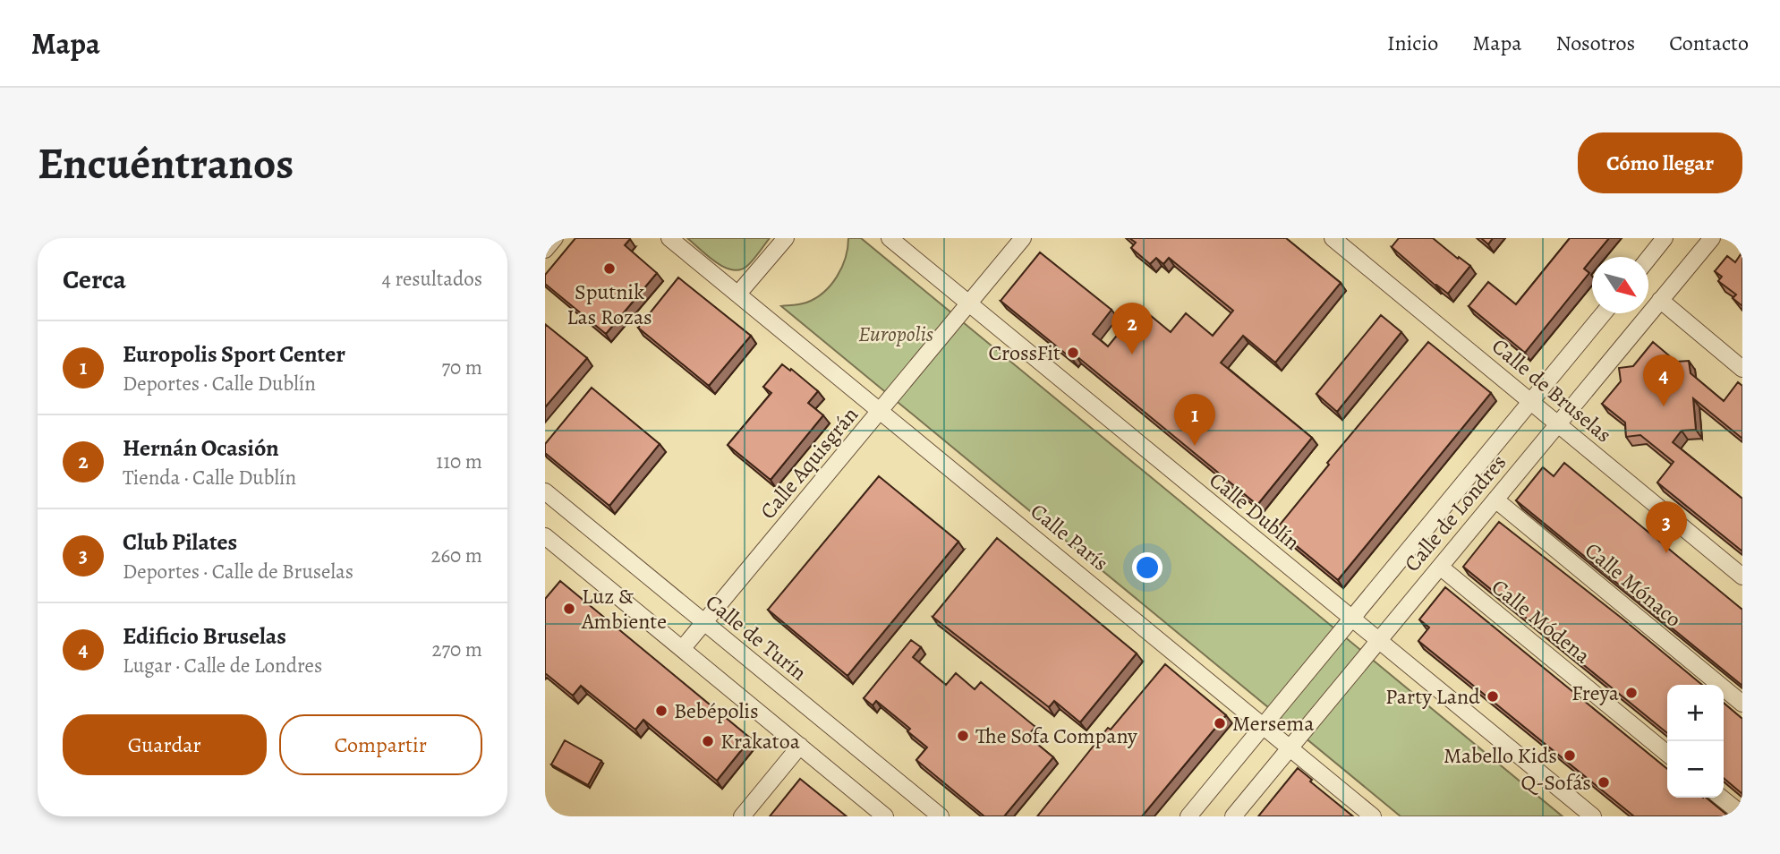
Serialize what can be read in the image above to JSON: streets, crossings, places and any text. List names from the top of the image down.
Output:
{
  "streets": {
    "street": [
      "Calle de Bruselas",
      "Calle Aquisgrán",
      "Calle Dublín",
      "Calle de Londres",
      "Calle París",
      "Calle Mónaco",
      "Calle Módena",
      "Calle de Turín"
    ]
  },
  "crossings": [
    ["Calle de Bruselas", "Calle de Londres"],
    ["Calle Aquisgrán", "Calle Dublín"],
    ["Calle Aquisgrán", "Calle París"],
    ["Calle Aquisgrán", "Calle de Turín"],
    ["Calle Dublín", "Calle de Londres"],
    ["Calle de Londres", "Calle París"],
    ["Calle de Londres", "Calle Mónaco"],
    ["Calle de Londres", "Calle Módena"]
  ],
  "parks": ["Europolis"],
  "places": [
    "Sputnik Las Rozas",
    "CrossFit",
    "Luz & Ambiente",
    "Freya",
    "Party Land",
    "Bebépolis",
    "Mersema",
    "The Sofa Company",
    "Krakatoa",
    "Mabello Kids",
    "Q-Sofás"
  ],
  "north": "bottom right",
  "page": {
    "header": "Mapa",
    "nav": [
      "Inicio",
      "Mapa",
      "Nosotros",
      "Contacto"
    ],
    "buttons": [
      "Cómo llegar",
      ["Guardar", "Compartir"]
    ],
    "title": "Encuéntranos",
    "heading": ["Cerca", "4 resultados"],
    "pins": [
      "2",
      "4",
      "1",
      "3"
    ],
    "list": [
      {
        "mark": "1",
        "name": "Europolis Sport Center",
        "note": "Deportes · Calle Dublín",
        "value": "70 m"
      },
      {
        "mark": "2",
        "name": "Hernán Ocasión",
        "note": "Tienda · Calle Dublín",
        "value": "110 m"
      },
      {
        "mark": "3",
        "name": "Club Pilates",
        "note": "Deportes · Calle de Bruselas",
        "value": "260 m"
      },
      {
        "mark": "4",
        "name": "Edificio Bruselas",
        "note": "Lugar · Calle de Londres",
        "value": "270 m"
      }
    ],
    "map_buttons": ["+", "−"]
  }
}
